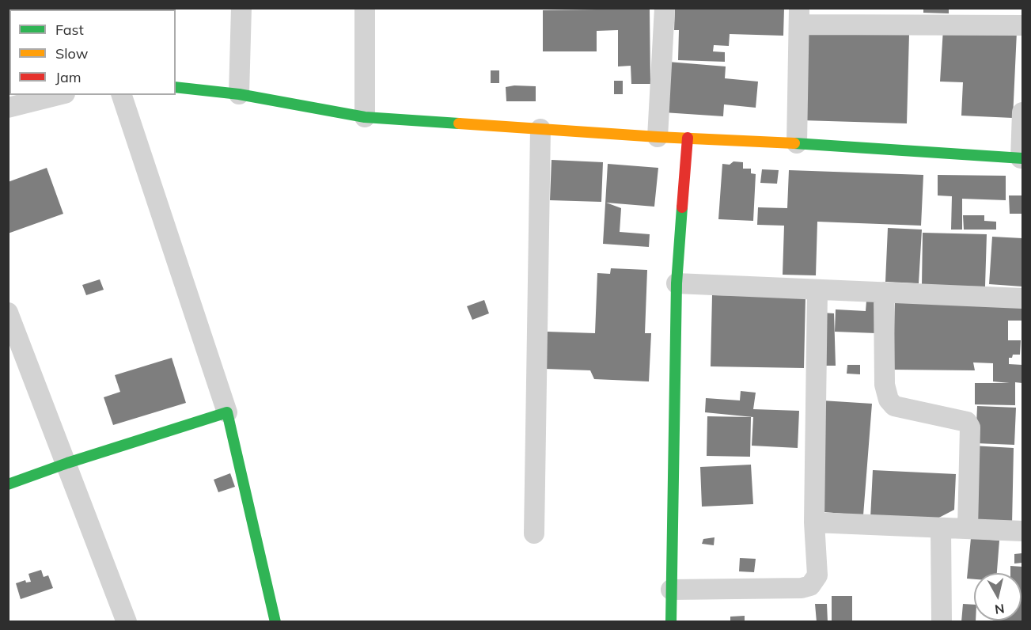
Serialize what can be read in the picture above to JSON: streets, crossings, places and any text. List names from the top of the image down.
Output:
{
  "legend": ["Fast", "Slow", "Jam"],
  "north": "bottom"
}
